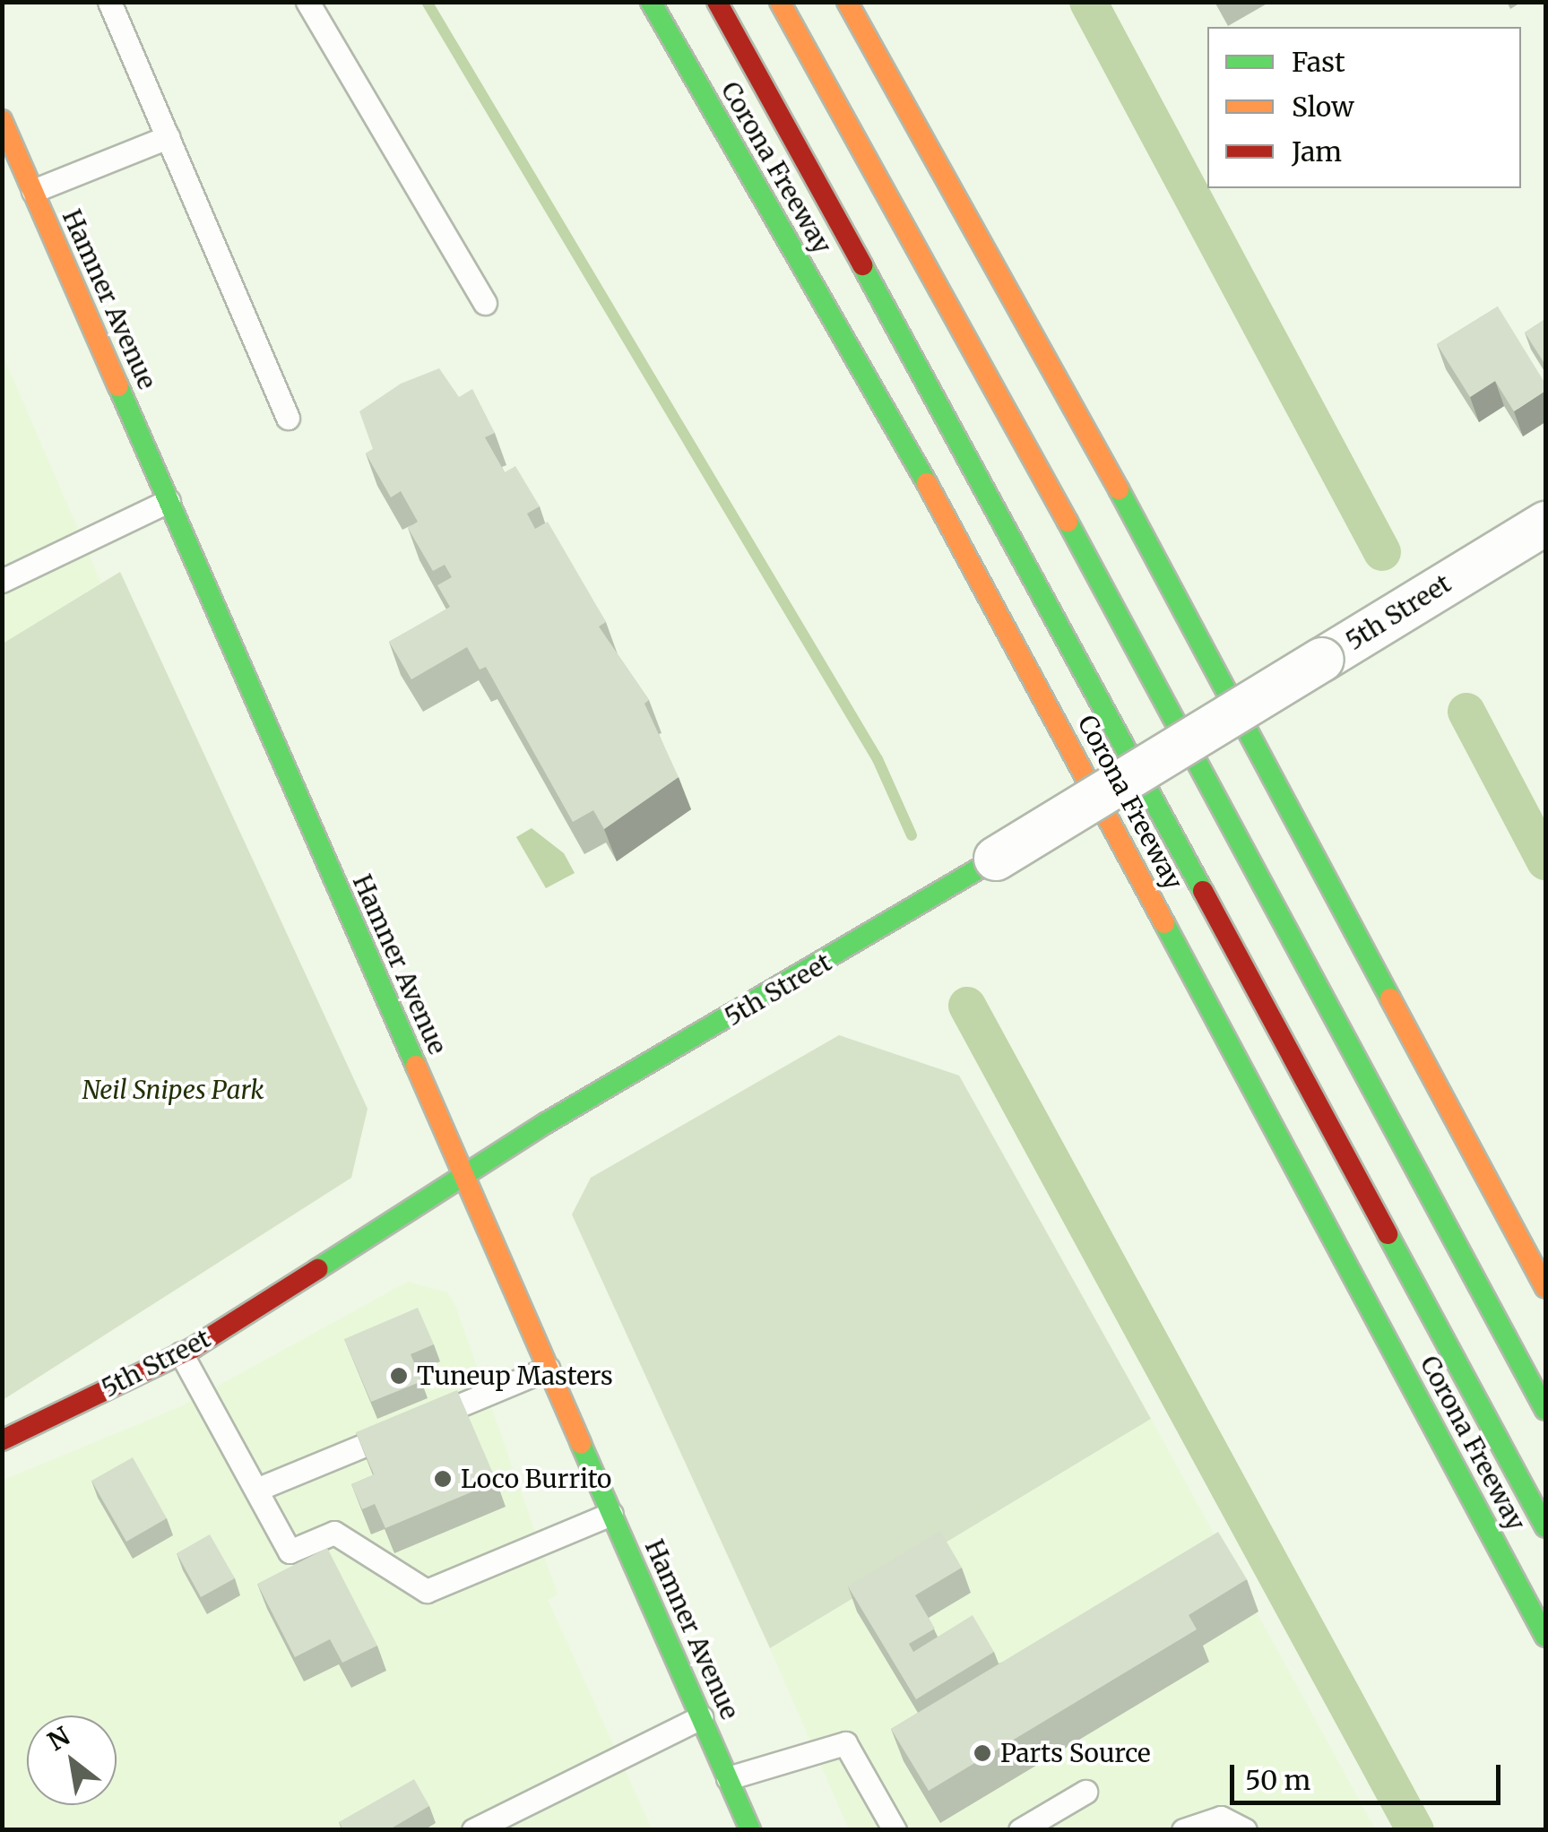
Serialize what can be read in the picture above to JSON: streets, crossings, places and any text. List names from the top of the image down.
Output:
{
  "streets": {
    "main road": ["Corona Freeway", "Hamner Avenue", "5th Street"]
  },
  "crossings": [
    ["Hamner Avenue", "5th Street"]
  ],
  "parks": ["Neil Snipes Park"],
  "places": ["Tuneup Masters", "Loco Burrito", "Parts Source"],
  "legend": ["Fast", "Slow", "Jam"],
  "scale_bar": "50 m",
  "north": "top left"
}
